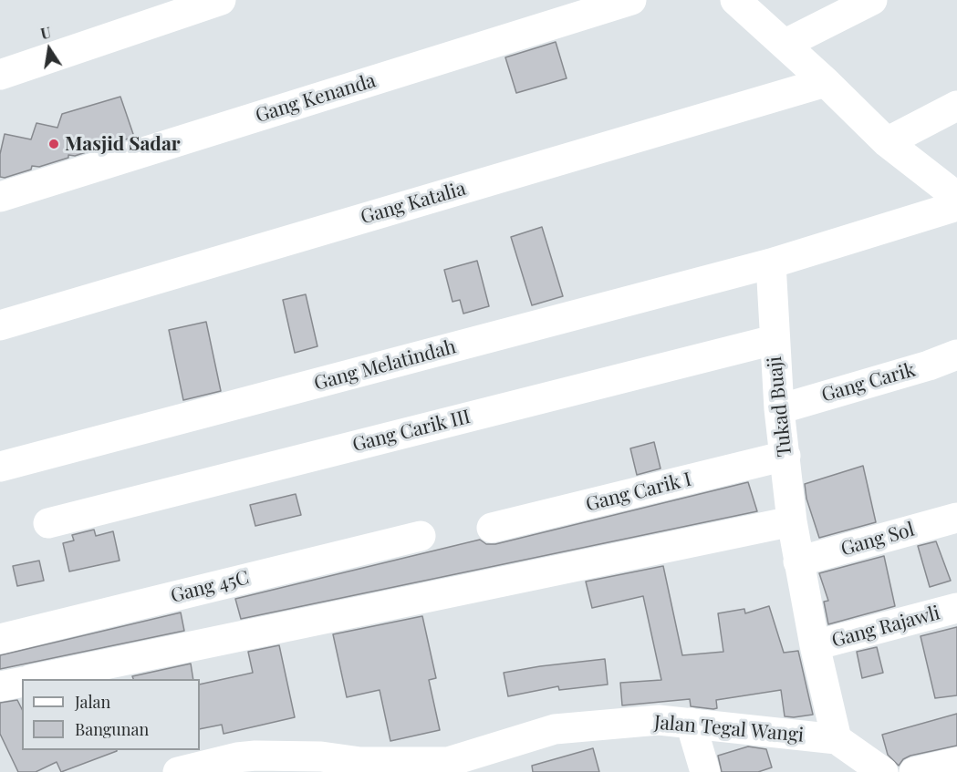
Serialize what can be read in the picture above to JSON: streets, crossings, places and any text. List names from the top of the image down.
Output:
{
  "streets": {
    "street": [
      "Gang Kenanda",
      "Gang Katalia",
      "Gang Melatindah",
      "Gang Carik",
      "Tukad Buaji",
      "Gang Carik III",
      "Gang Carik I",
      "Gang Sol",
      "Gang 45C",
      "Gang Rajawli",
      "Jalan Tegal Wangi"
    ]
  },
  "crossings": [
    ["Gang Melatindah", "Tukad Buaji"],
    ["Gang Carik", "Tukad Buaji"],
    ["Tukad Buaji", "Gang Carik III"],
    ["Tukad Buaji", "Gang Carik I"],
    ["Tukad Buaji", "Gang Sol"],
    ["Tukad Buaji", "Gang Rajawli"],
    ["Tukad Buaji", "Jalan Tegal Wangi"]
  ],
  "places": ["Masjid Sadar"],
  "legend": ["Jalan", "Bangunan"],
  "north": "top"
}
